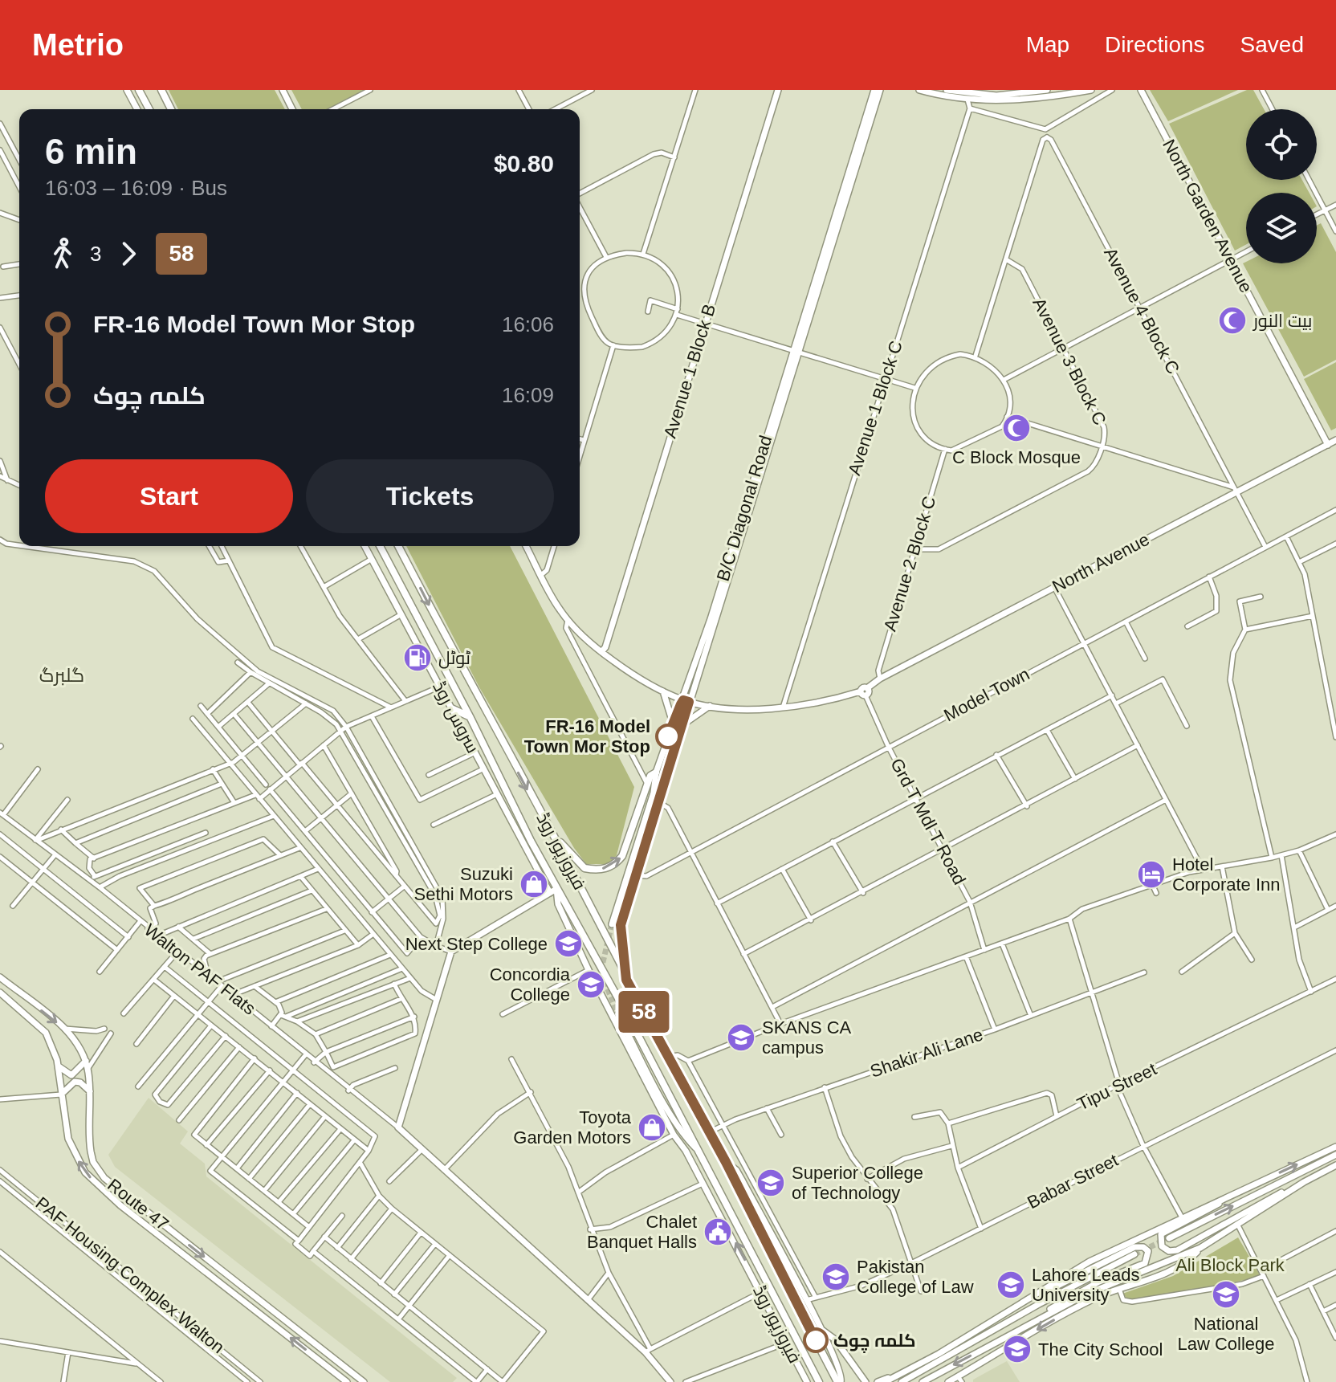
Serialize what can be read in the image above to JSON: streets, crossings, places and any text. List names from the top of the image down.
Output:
{
  "streets": {
    "main road": ["فیروزپور روڈ"],
    "street": [
      "North Garden Avenue",
      "Avenue 4 Block C",
      "Avenue 3 Block C",
      "Avenue 1 Block B",
      "Avenue 1 Block C",
      "B/C Diagonal Road",
      "North Avenue",
      "Avenue 2 Block C",
      "Model Town",
      "سروس روڈ",
      "Grd T Mdl T Road",
      "Walton PAF Flats",
      "Shakir Ali Lane",
      "Tipu Street",
      "Babar Street",
      "Route 47",
      "PAF Housing Complex Walton"
    ]
  },
  "crossings": [
    ["North Garden Avenue", "North Avenue"],
    ["Avenue 4 Block C", "North Avenue"],
    ["Avenue 4 Block C", "Model Town"],
    ["Avenue 3 Block C", "Avenue 2 Block C"],
    ["North Avenue", "Avenue 2 Block C"],
    ["North Avenue", "Grd T Mdl T Road"],
    ["Model Town", "Grd T Mdl T Road"],
    ["سروس روڈ", "فیروزپور روڈ"],
    ["فیروزپور روڈ", "Shakir Ali Lane"],
    ["فیروزپور روڈ", "Babar Street"]
  ],
  "districts": ["گلبرگ"],
  "parks": ["Ali Block Park"],
  "places": {
    "mosque": ["بیت النور", "C Block Mosque"],
    "fuel station": ["ٹوٹل"],
    "other": ["FR-16 Model Town Mor Stop", "کلمہ چوک"],
    "hotel": ["Hotel Corporate Inn"],
    "shop": ["Suzuki Sethi Motors", "Toyota Garden Motors"],
    "school or university": [
      "Next Step College",
      "Concordia College",
      "SKANS CA campus",
      "Superior College of Technology",
      "Pakistan College of Law",
      "Lahore Leads University",
      "National Law College",
      "The City School"
    ],
    "public building": ["Chalet Banquet Halls"]
  },
  "lines": ["bus line 58"],
  "page": {
    "header": "Metrio",
    "nav": ["Map", "Directions", "Saved"],
    "on_map": "58",
    "heading": ["6 min", "16:03 – 16:09 · Bus", "$0.80"],
    "legs": ["3", "58"],
    "list": [
      {
        "name": "FR-16 Model Town Mor Stop",
        "value": "16:06"
      },
      {
        "name": "کلمہ چوک",
        "value": "16:09"
      }
    ],
    "buttons": ["Start", "Tickets"]
  }
}
